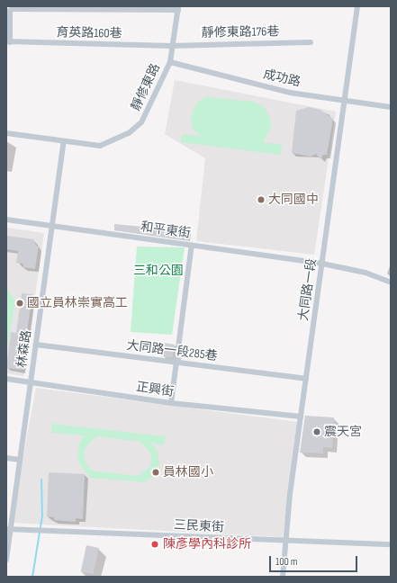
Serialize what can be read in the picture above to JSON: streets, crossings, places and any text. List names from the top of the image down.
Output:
{
  "streets": {
    "street": [
      "靜修東路176巷",
      "育英路160巷",
      "成功路",
      "靜修東路",
      "和平東街",
      "大同路一段",
      "林森路",
      "大同路一段285巷",
      "正興街",
      "三民東街"
    ]
  },
  "crossings": [
    ["靜修東路176巷", "育英路160巷"],
    ["靜修東路176巷", "靜修東路"],
    ["育英路160巷", "靜修東路"],
    ["成功路", "靜修東路"],
    ["成功路", "大同路一段"],
    ["靜修東路", "林森路"],
    ["和平東街", "大同路一段"],
    ["和平東街", "林森路"],
    ["大同路一段", "大同路一段285巷"],
    ["大同路一段", "正興街"],
    ["大同路一段", "三民東街"],
    ["林森路", "大同路一段285巷"],
    ["林森路", "正興街"],
    ["林森路", "三民東街"]
  ],
  "parks": ["三和公園"],
  "places": [
    "大同國中",
    "國立員林崇實高工",
    "震天宮",
    "員林國小",
    "陳彥學內科診所"
  ],
  "scale_bar": "100 m"
}
